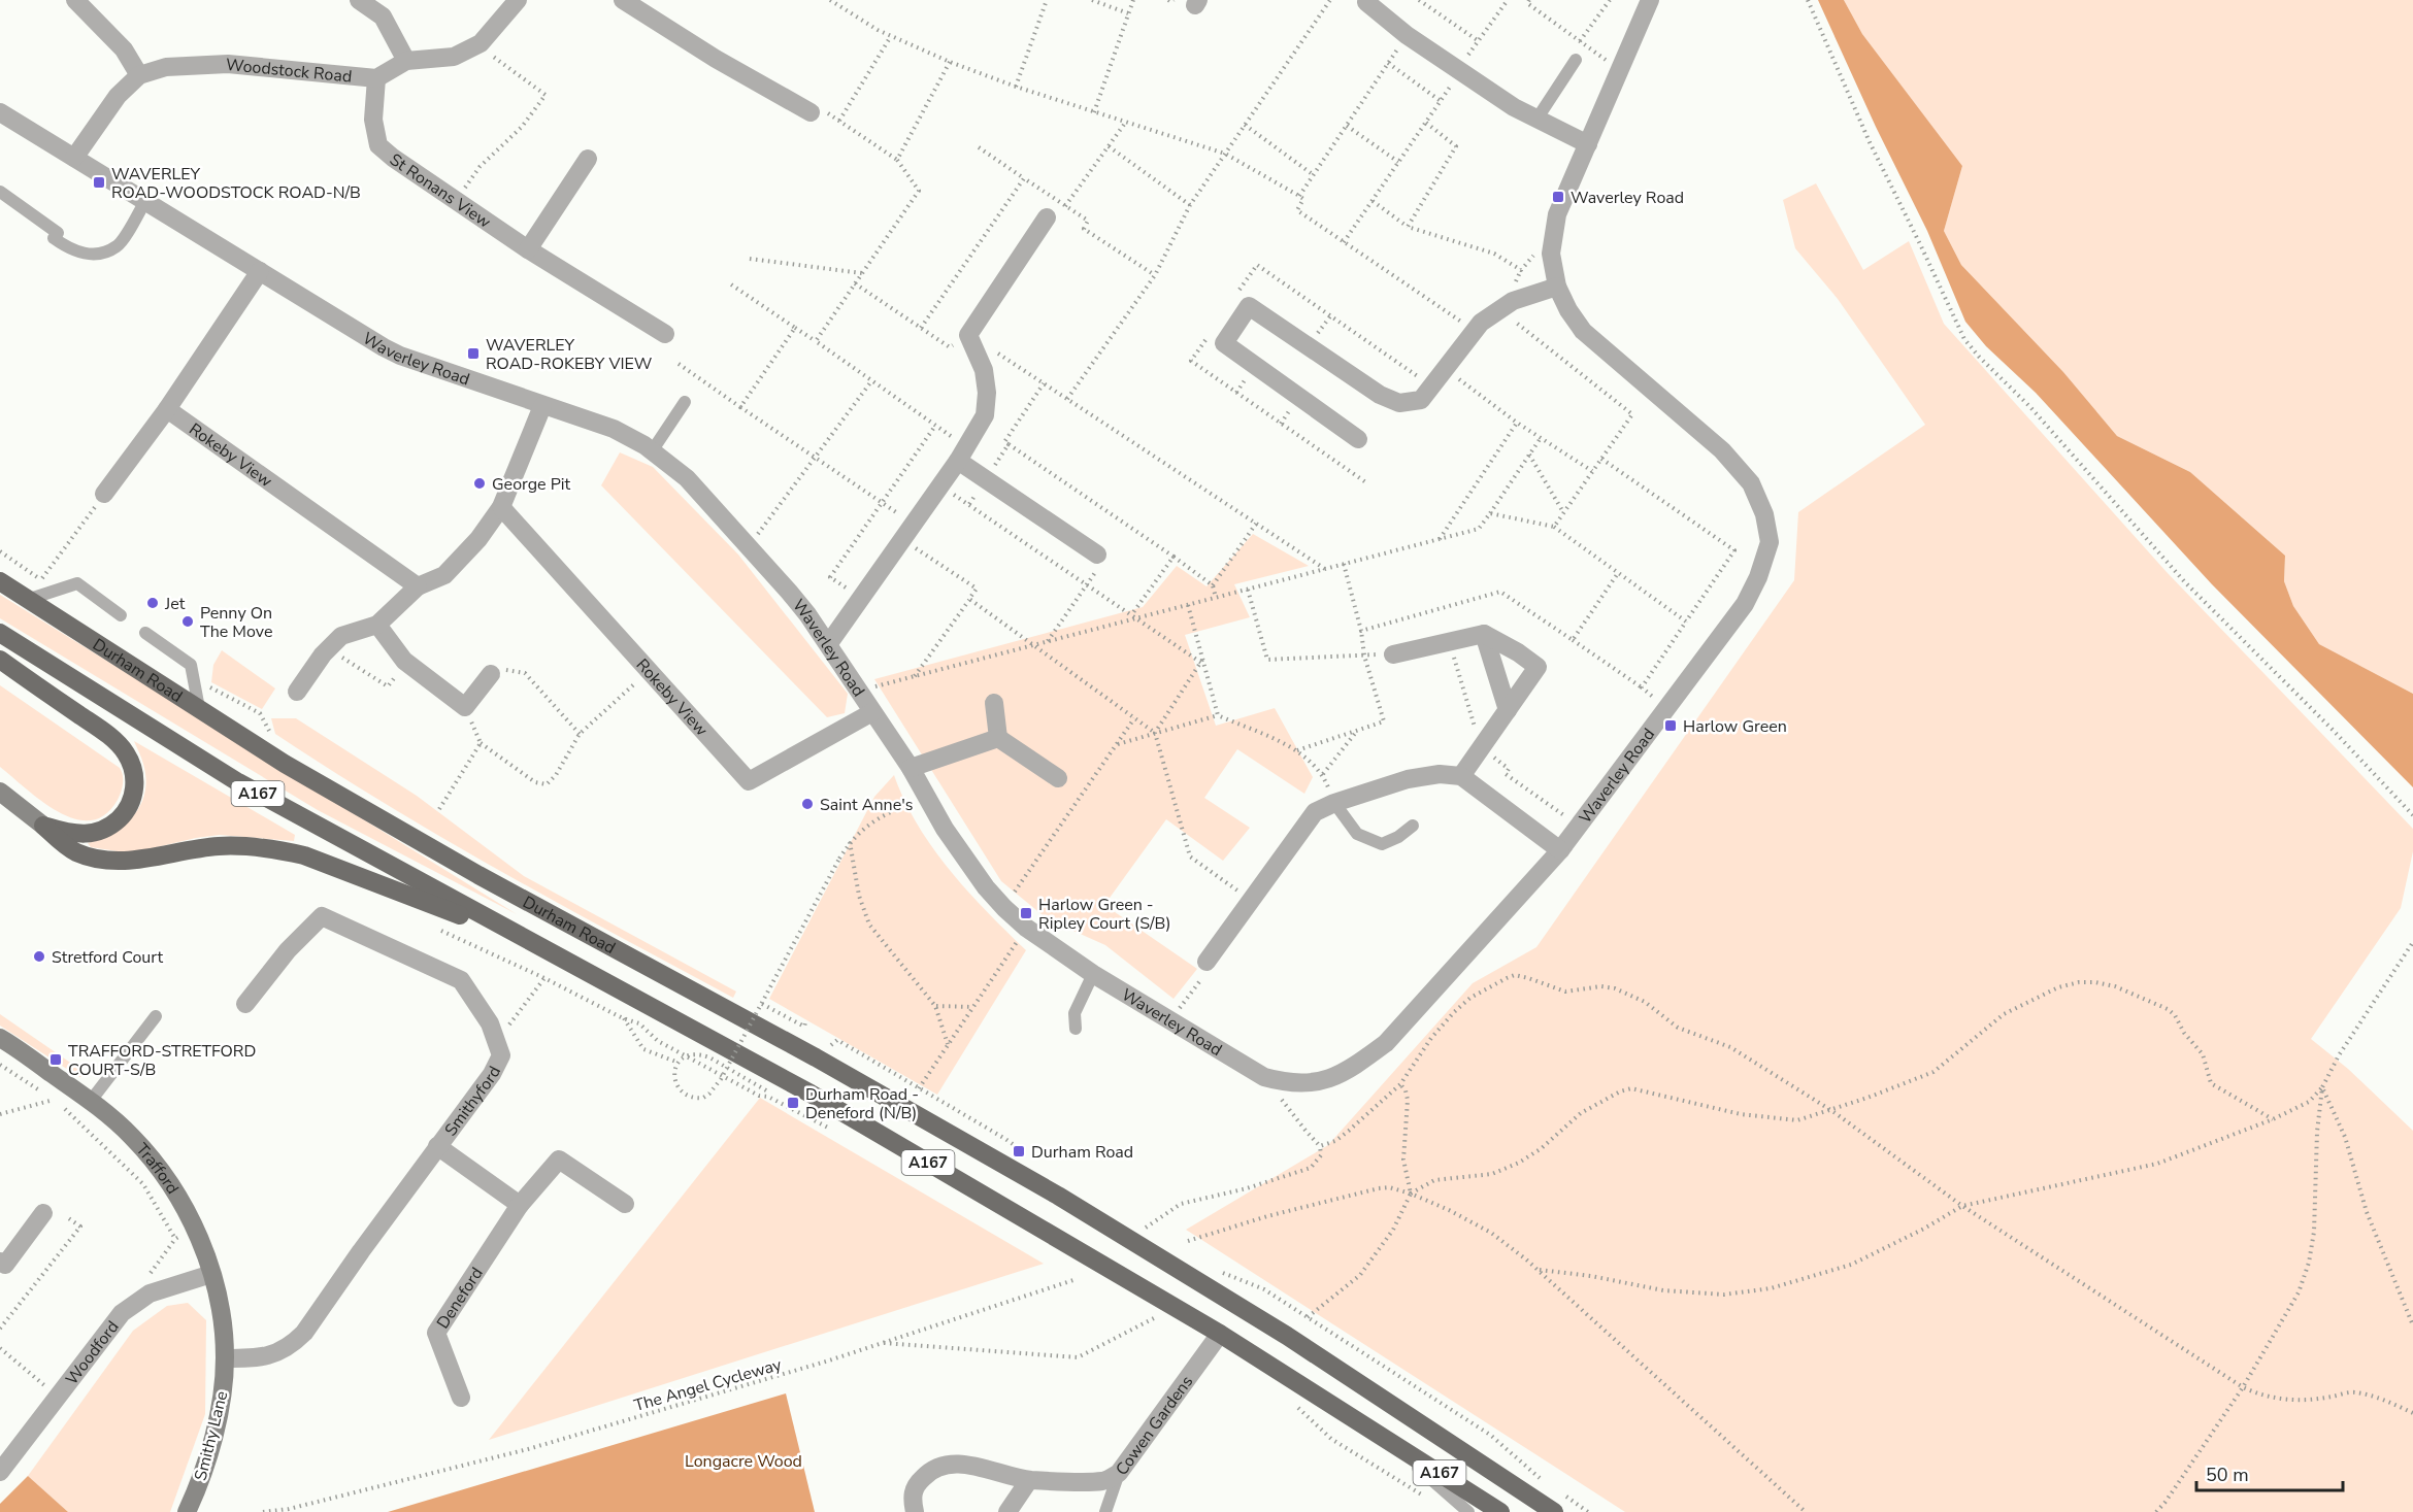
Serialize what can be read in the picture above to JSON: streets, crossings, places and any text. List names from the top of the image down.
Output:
{
  "streets": {
    "main road": ["Durham Road", "A167"],
    "street": [
      "Woodstock Road",
      "St Ronans View",
      "Waverley Road",
      "Rokeby View",
      "Smithyford",
      "Trafford",
      "Deneford",
      "Woodford",
      "Cowen Gardens",
      "Smithy Lane"
    ],
    "path": ["The Angel Cycleway"]
  },
  "crossings": [
    ["Woodstock Road", "St Ronans View"],
    ["Woodstock Road", "Waverley Road"],
    ["Waverley Road", "Rokeby View"],
    ["Durham Road", "Cowen Gardens"],
    ["Smithyford", "Trafford"],
    ["Smithyford", "Smithy Lane"],
    ["Trafford", "Woodford"],
    ["Trafford", "Smithy Lane"]
  ],
  "parks": ["Longacre Wood"],
  "places": {
    "transit": [
      "WAVERLEY ROAD-WOODSTOCK ROAD-N/B",
      "Waverley Road",
      "WAVERLEY ROAD-ROKEBY VIEW",
      "Harlow Green",
      "Harlow Green - Ripley Court (S/B)",
      "TRAFFORD-STRETFORD COURT-S/B",
      "Durham Road - Deneford (N/B)",
      "Durham Road"
    ],
    "other": [
      "George Pit",
      "Jet",
      "Penny On The Move",
      "Saint Anne's",
      "Stretford Court"
    ]
  },
  "scale_bar": "50 m"
}
